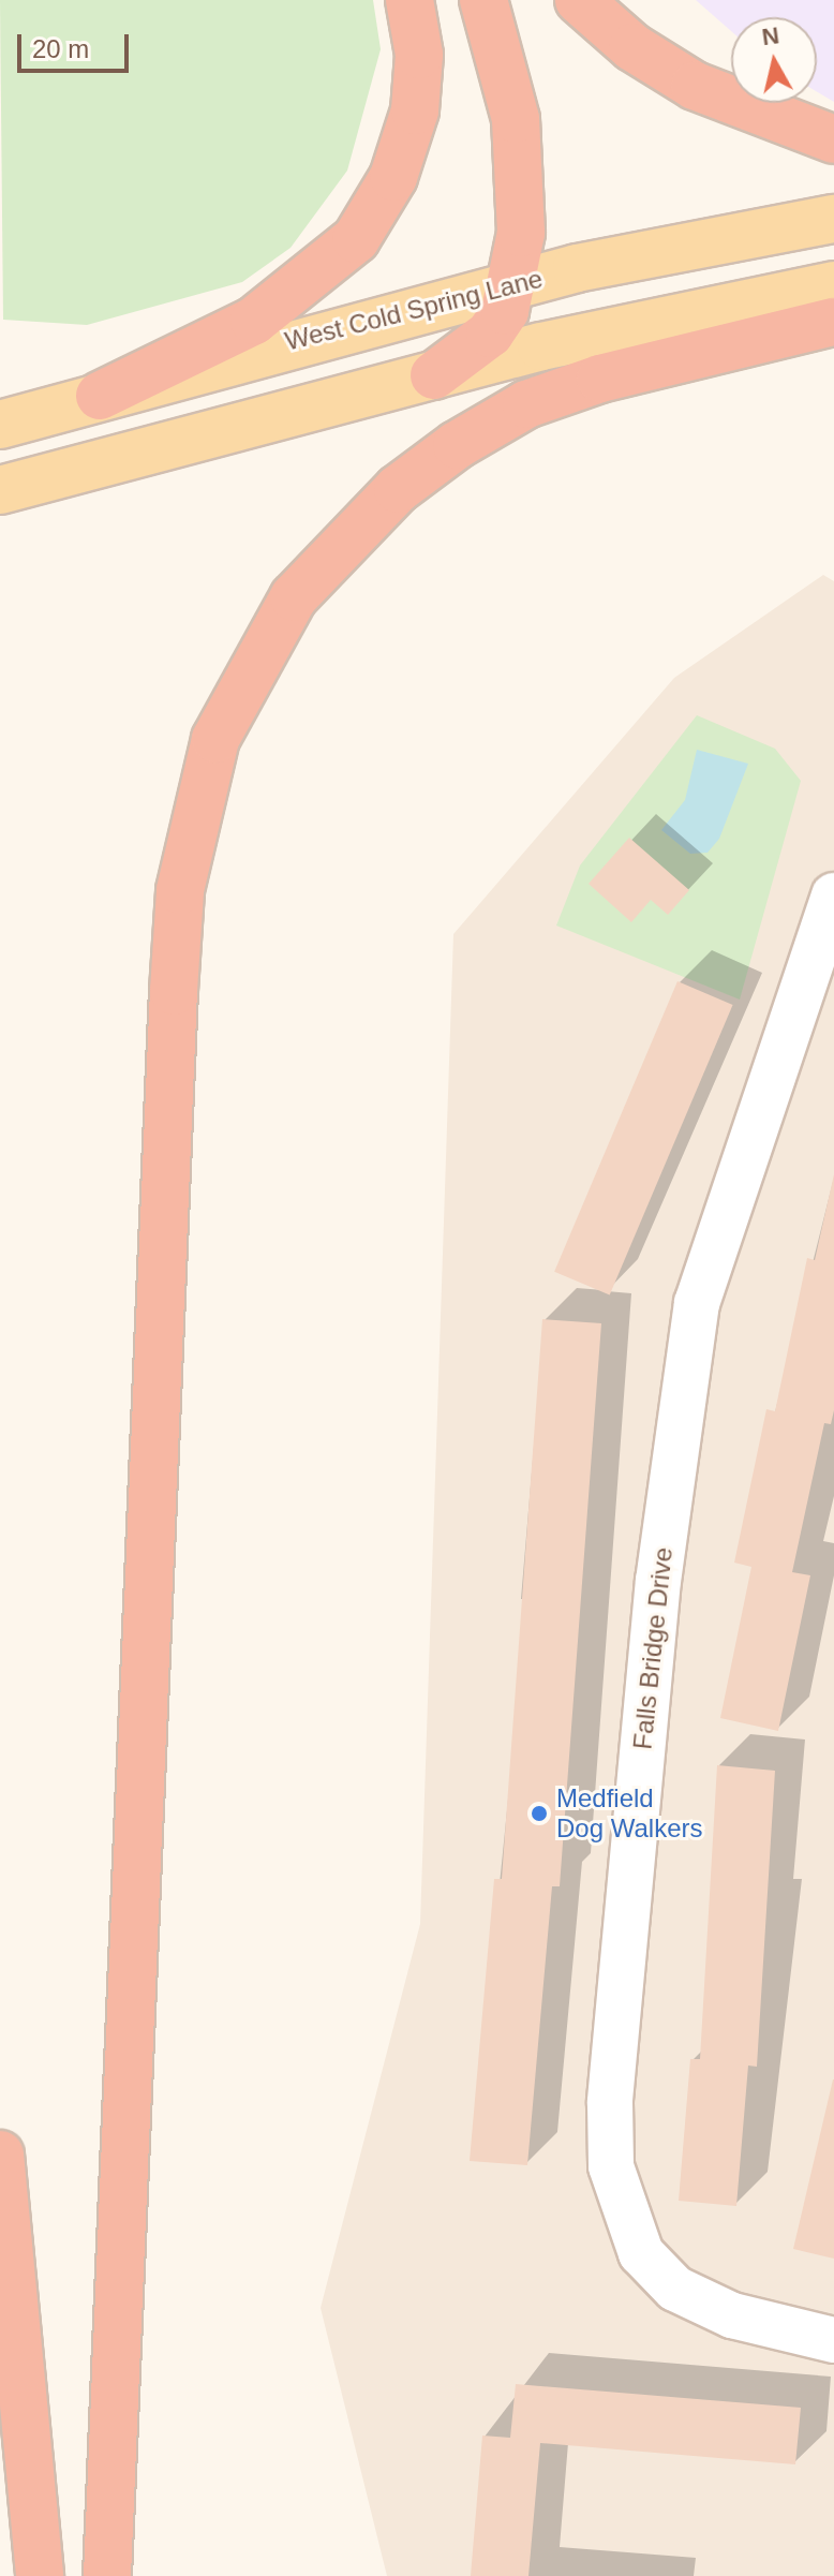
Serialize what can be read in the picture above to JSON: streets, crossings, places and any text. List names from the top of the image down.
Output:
{
  "streets": {
    "main road": ["West Cold Spring Lane"],
    "street": ["Falls Bridge Drive"]
  },
  "places": ["Medfield Dog Walkers"],
  "scale_bar": "20 m",
  "north": "top"
}
